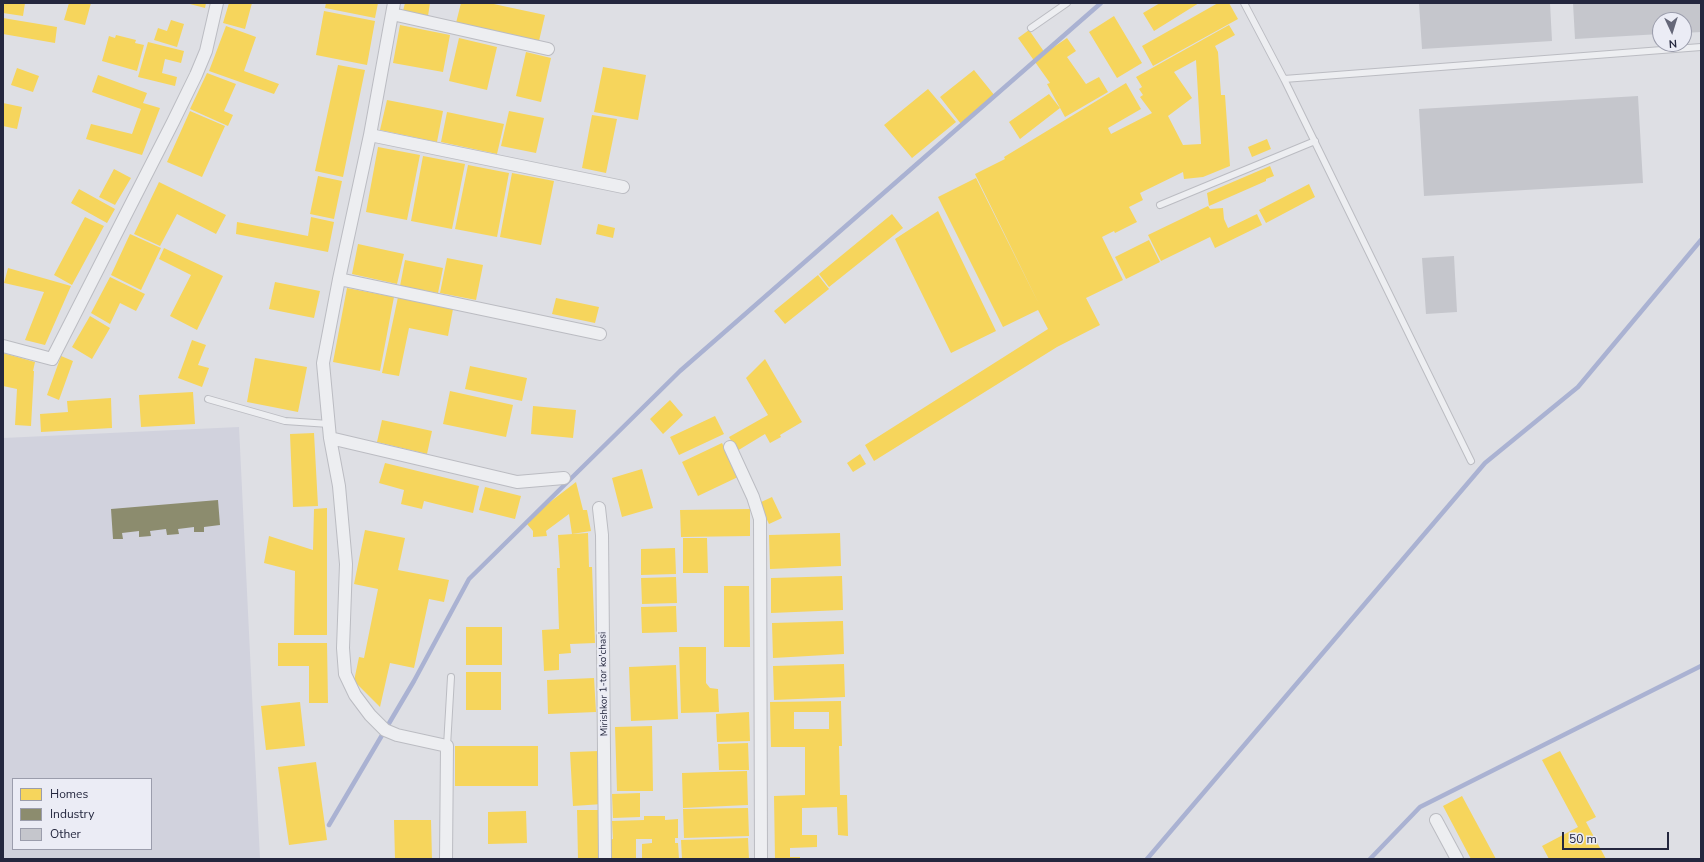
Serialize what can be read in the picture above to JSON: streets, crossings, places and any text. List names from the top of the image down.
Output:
{
  "streets": {
    "street": ["Mirishkor 1-tor ko'chasi"]
  },
  "legend": ["Homes", "Industry", "Other"],
  "scale_bar": "50 m",
  "north": "bottom"
}
